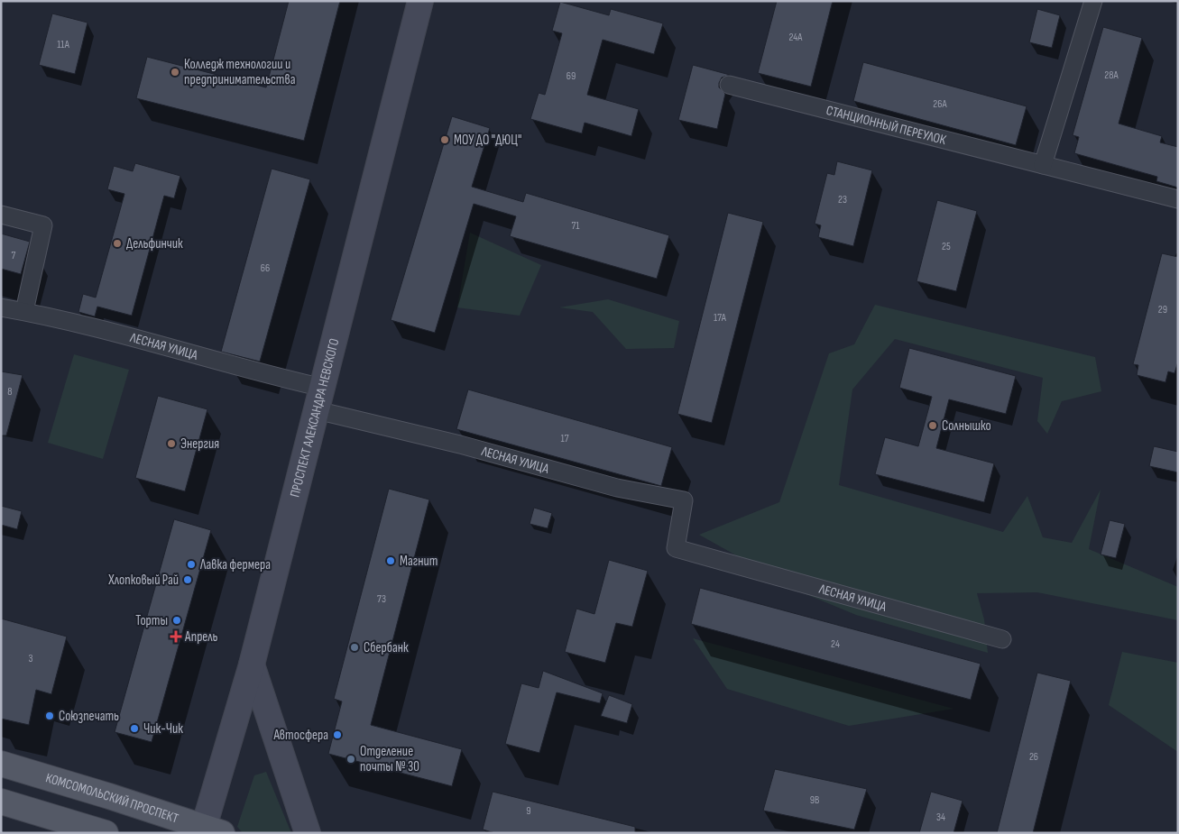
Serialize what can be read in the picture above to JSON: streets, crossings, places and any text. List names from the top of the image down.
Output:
{
  "streets": {
    "main road": ["ПРОСПЕКТ АЛЕКСАНДРА НЕВСКОГО", "КОМСОМОЛЬСКИЙ ПРОСПЕКТ"],
    "street": ["СТАНЦИОННЫЙ ПЕРЕУЛОК", "ЛЕСНАЯ УЛИЦА"]
  },
  "crossings": [
    ["ЛЕСНАЯ УЛИЦА", "ПРОСПЕКТ АЛЕКСАНДРА НЕВСКОГО"],
    ["ПРОСПЕКТ АЛЕКСАНДРА НЕВСКОГО", "КОМСОМОЛЬСКИЙ ПРОСПЕКТ"]
  ],
  "places": {
    "other": [
      "Колледж технологии и предпринимательства",
      "МОУ ДО \"ДЮЦ\"",
      "Дельфинчик",
      "Солнышко",
      "Энергия",
      "Магнит",
      "Лавка фермера",
      "Хлопковый Рай",
      "Торты",
      "Сбербанк",
      "Союзпечать",
      "Чик-Чик",
      "Автосфера",
      "Отделение почты № 30"
    ],
    "health": ["Апрель"]
  },
  "house_numbers": [
    "24А",
    "11А",
    "28А",
    "69",
    "26А",
    "23",
    "71",
    "25",
    "7",
    "66",
    "29",
    "17А",
    "8",
    "17",
    "73",
    "24",
    "3",
    "26",
    "9В",
    "9",
    "34"
  ]
}
